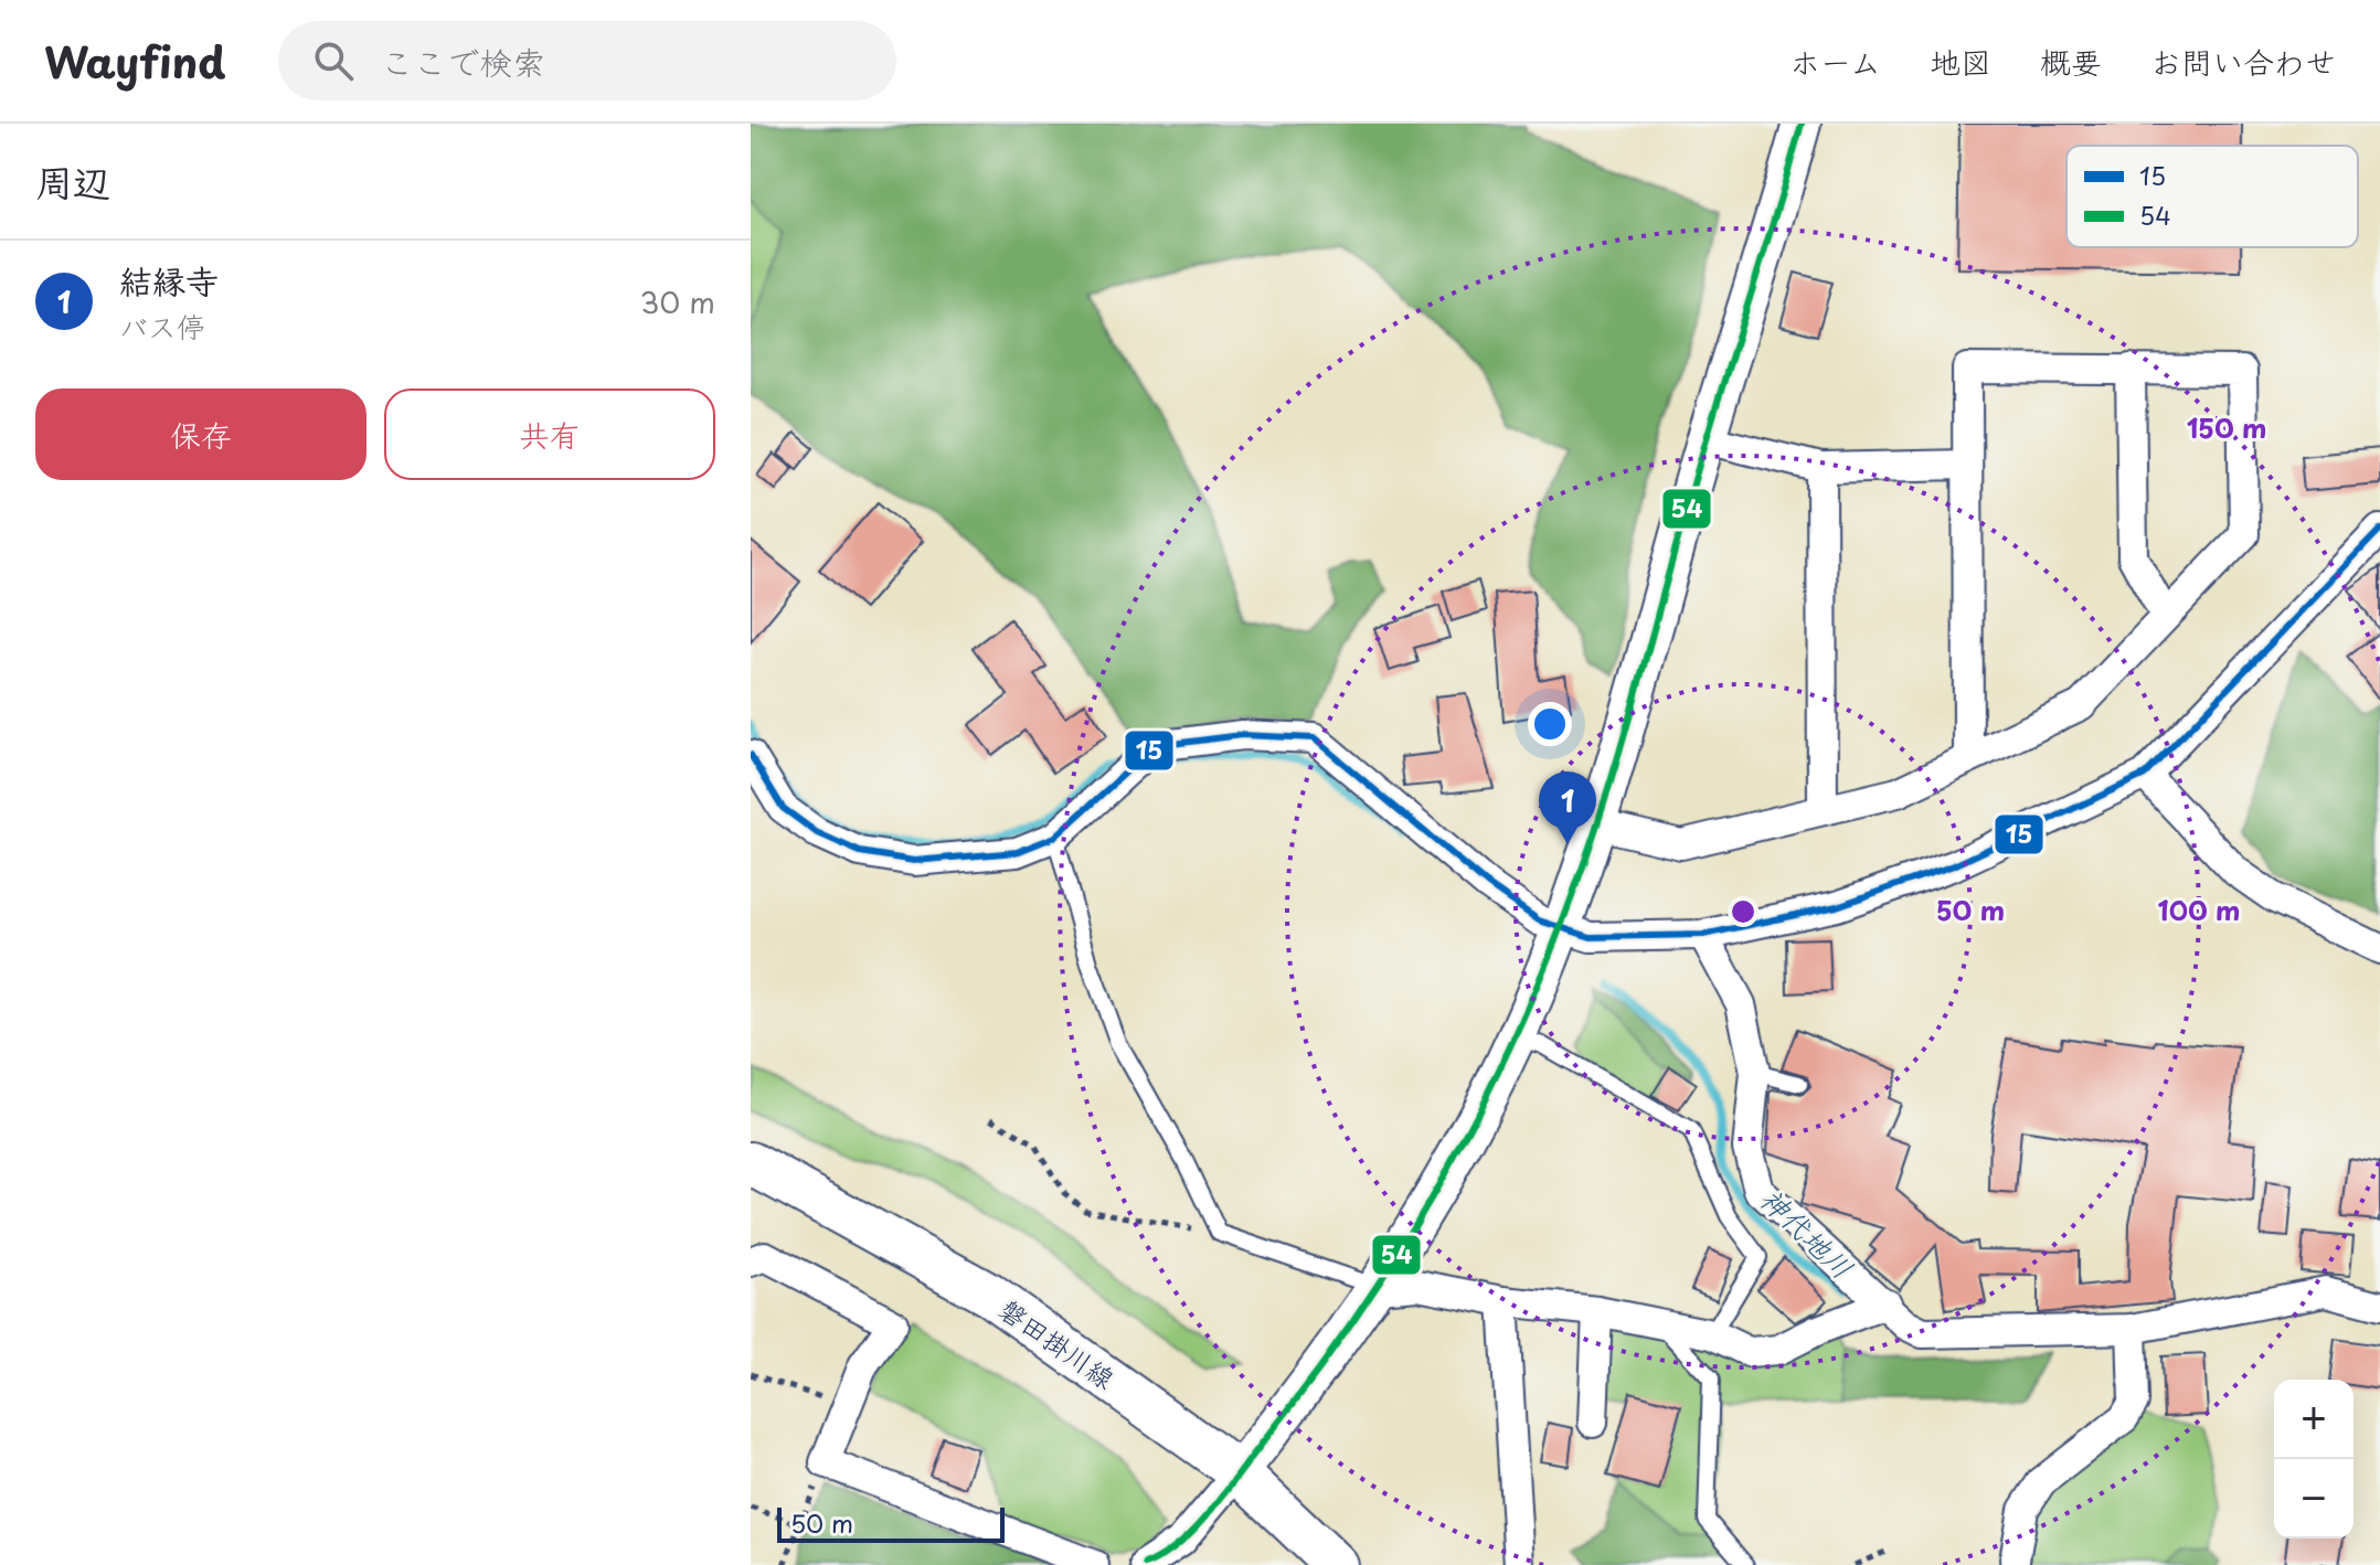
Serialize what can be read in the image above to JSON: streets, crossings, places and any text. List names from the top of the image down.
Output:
{
  "streets": {
    "main road": ["磐田掛川線"]
  },
  "water": ["神代地川"],
  "lines": ["transit line 54", "transit line 15"],
  "legend": ["15", "54"],
  "scale_bar": "50 m",
  "page": {
    "header": "Wayfind",
    "search": "ここで検索",
    "nav": [
      "ホーム",
      "地図",
      "概要",
      "お問い合わせ"
    ],
    "heading": "周辺",
    "list": [
      {
        "mark": "1",
        "name": "結縁寺",
        "note": "バス停",
        "value": "30 m"
      }
    ],
    "buttons": ["保存", "共有"],
    "pins": "1",
    "map_buttons": ["+", "−"],
    "scale": "50 m"
  },
  "rings": ["150 m", "50 m", "100 m"]
}
